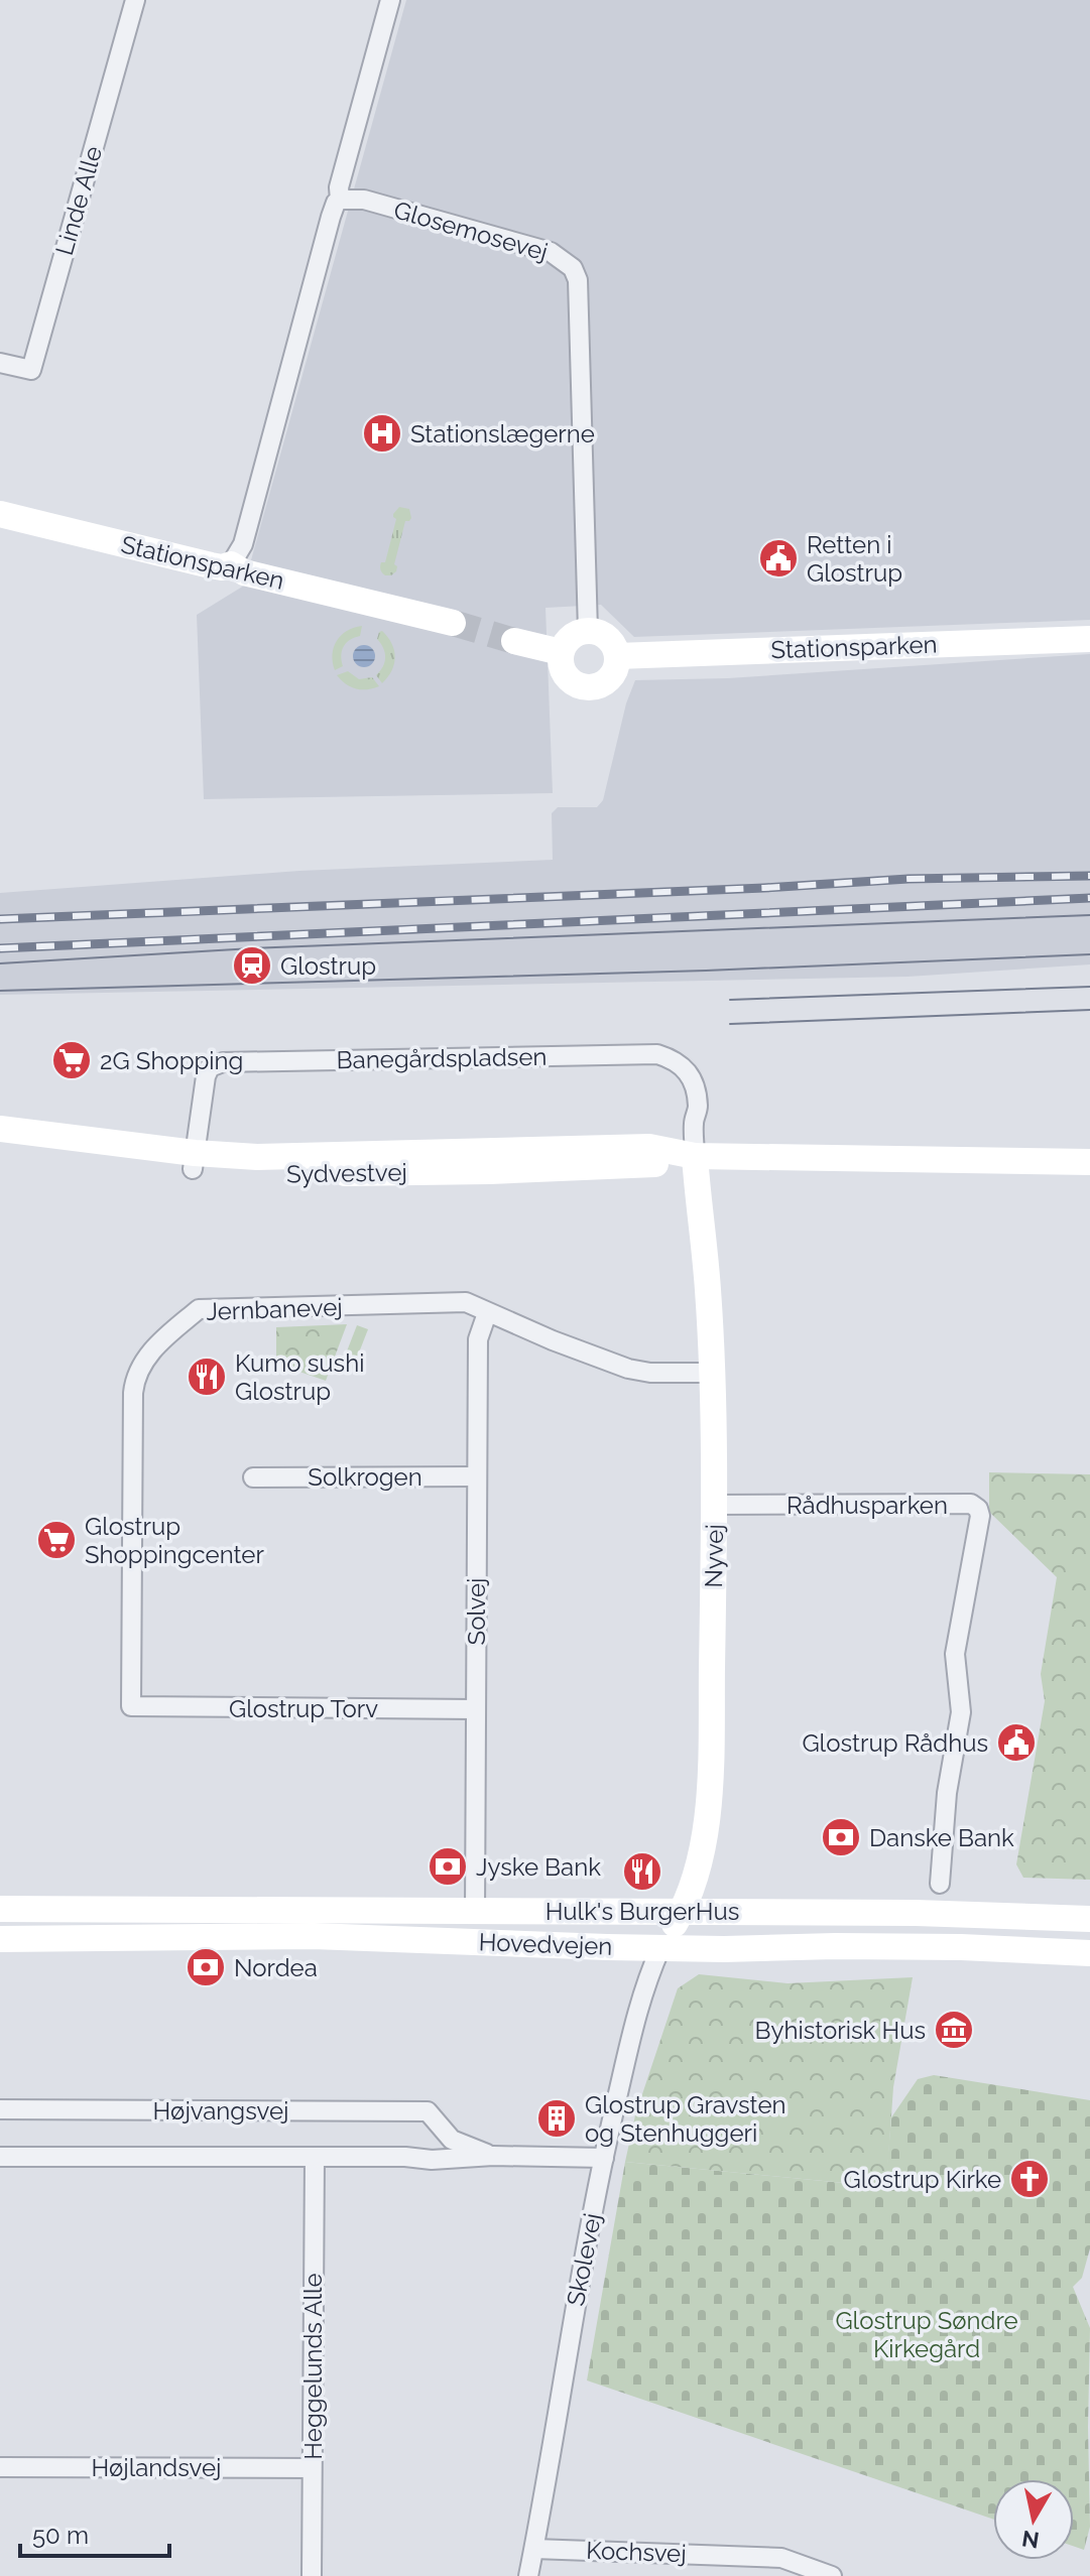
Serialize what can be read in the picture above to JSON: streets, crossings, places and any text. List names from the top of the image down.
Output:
{
  "streets": {
    "street": [
      "Linde Alle",
      "Glosemosevej",
      "Stationsparken",
      "Banegårdspladsen",
      "Sydvestvej",
      "Jernbanevej",
      "Solkrogen",
      "Rådhusparken",
      "Nyvej",
      "Solvej",
      "Glostrup Torv",
      "Hovedvejen",
      "Højvangsvej",
      "Skolevej",
      "Heggelunds Alle",
      "Højlandsvej",
      "Kochsvej"
    ]
  },
  "crossings": [
    ["Glosemosevej", "Stationsparken"],
    ["Banegårdspladsen", "Sydvestvej"],
    ["Banegårdspladsen", "Nyvej"],
    ["Sydvestvej", "Nyvej"],
    ["Jernbanevej", "Nyvej"],
    ["Jernbanevej", "Solvej"],
    ["Jernbanevej", "Glostrup Torv"],
    ["Solkrogen", "Solvej"],
    ["Rådhusparken", "Nyvej"],
    ["Nyvej", "Hovedvejen"],
    ["Nyvej", "Skolevej"],
    ["Solvej", "Glostrup Torv"],
    ["Solvej", "Hovedvejen"],
    ["Hovedvejen", "Skolevej"],
    ["Højvangsvej", "Skolevej"],
    ["Højvangsvej", "Heggelunds Alle"],
    ["Skolevej", "Kochsvej"],
    ["Heggelunds Alle", "Højlandsvej"]
  ],
  "parks": ["Glostrup Søndre Kirkegård"],
  "places": {
    "hospital": ["Stationslægerne"],
    "public building": ["Retten i Glostrup", "Glostrup Rådhus"],
    "station": ["Glostrup"],
    "supermarket": ["2G Shopping", "Glostrup Shoppingcenter"],
    "restaurant": ["Kumo sushi Glostrup", "Hulk's BurgerHus"],
    "bank": ["Danske Bank", "Jyske Bank", "Nordea"],
    "museum": ["Byhistorisk Hus"],
    "building": ["Glostrup Gravsten og Stenhuggeri"],
    "church": ["Glostrup Kirke"]
  },
  "scale_bar": "50 m",
  "north": "bottom"
}
